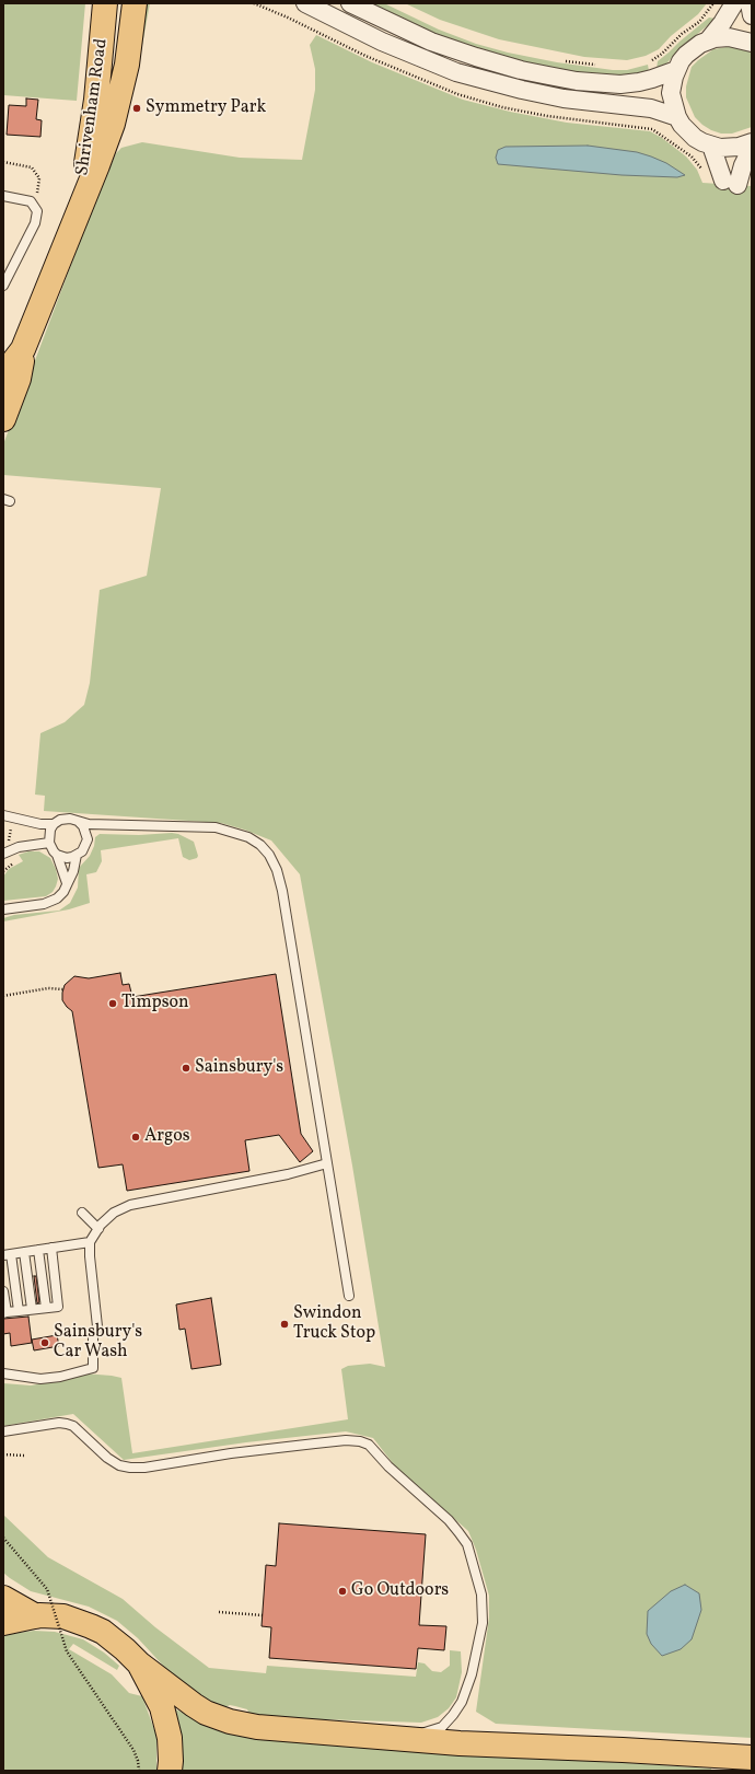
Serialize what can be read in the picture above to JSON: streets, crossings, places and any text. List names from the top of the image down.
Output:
{
  "streets": {
    "highway": ["Shrivenham Road"]
  },
  "places": [
    "Symmetry Park",
    "Timpson",
    "Sainsbury's",
    "Argos",
    "Swindon Truck Stop",
    "Sainsbury's Car Wash",
    "Go Outdoors"
  ]
}
